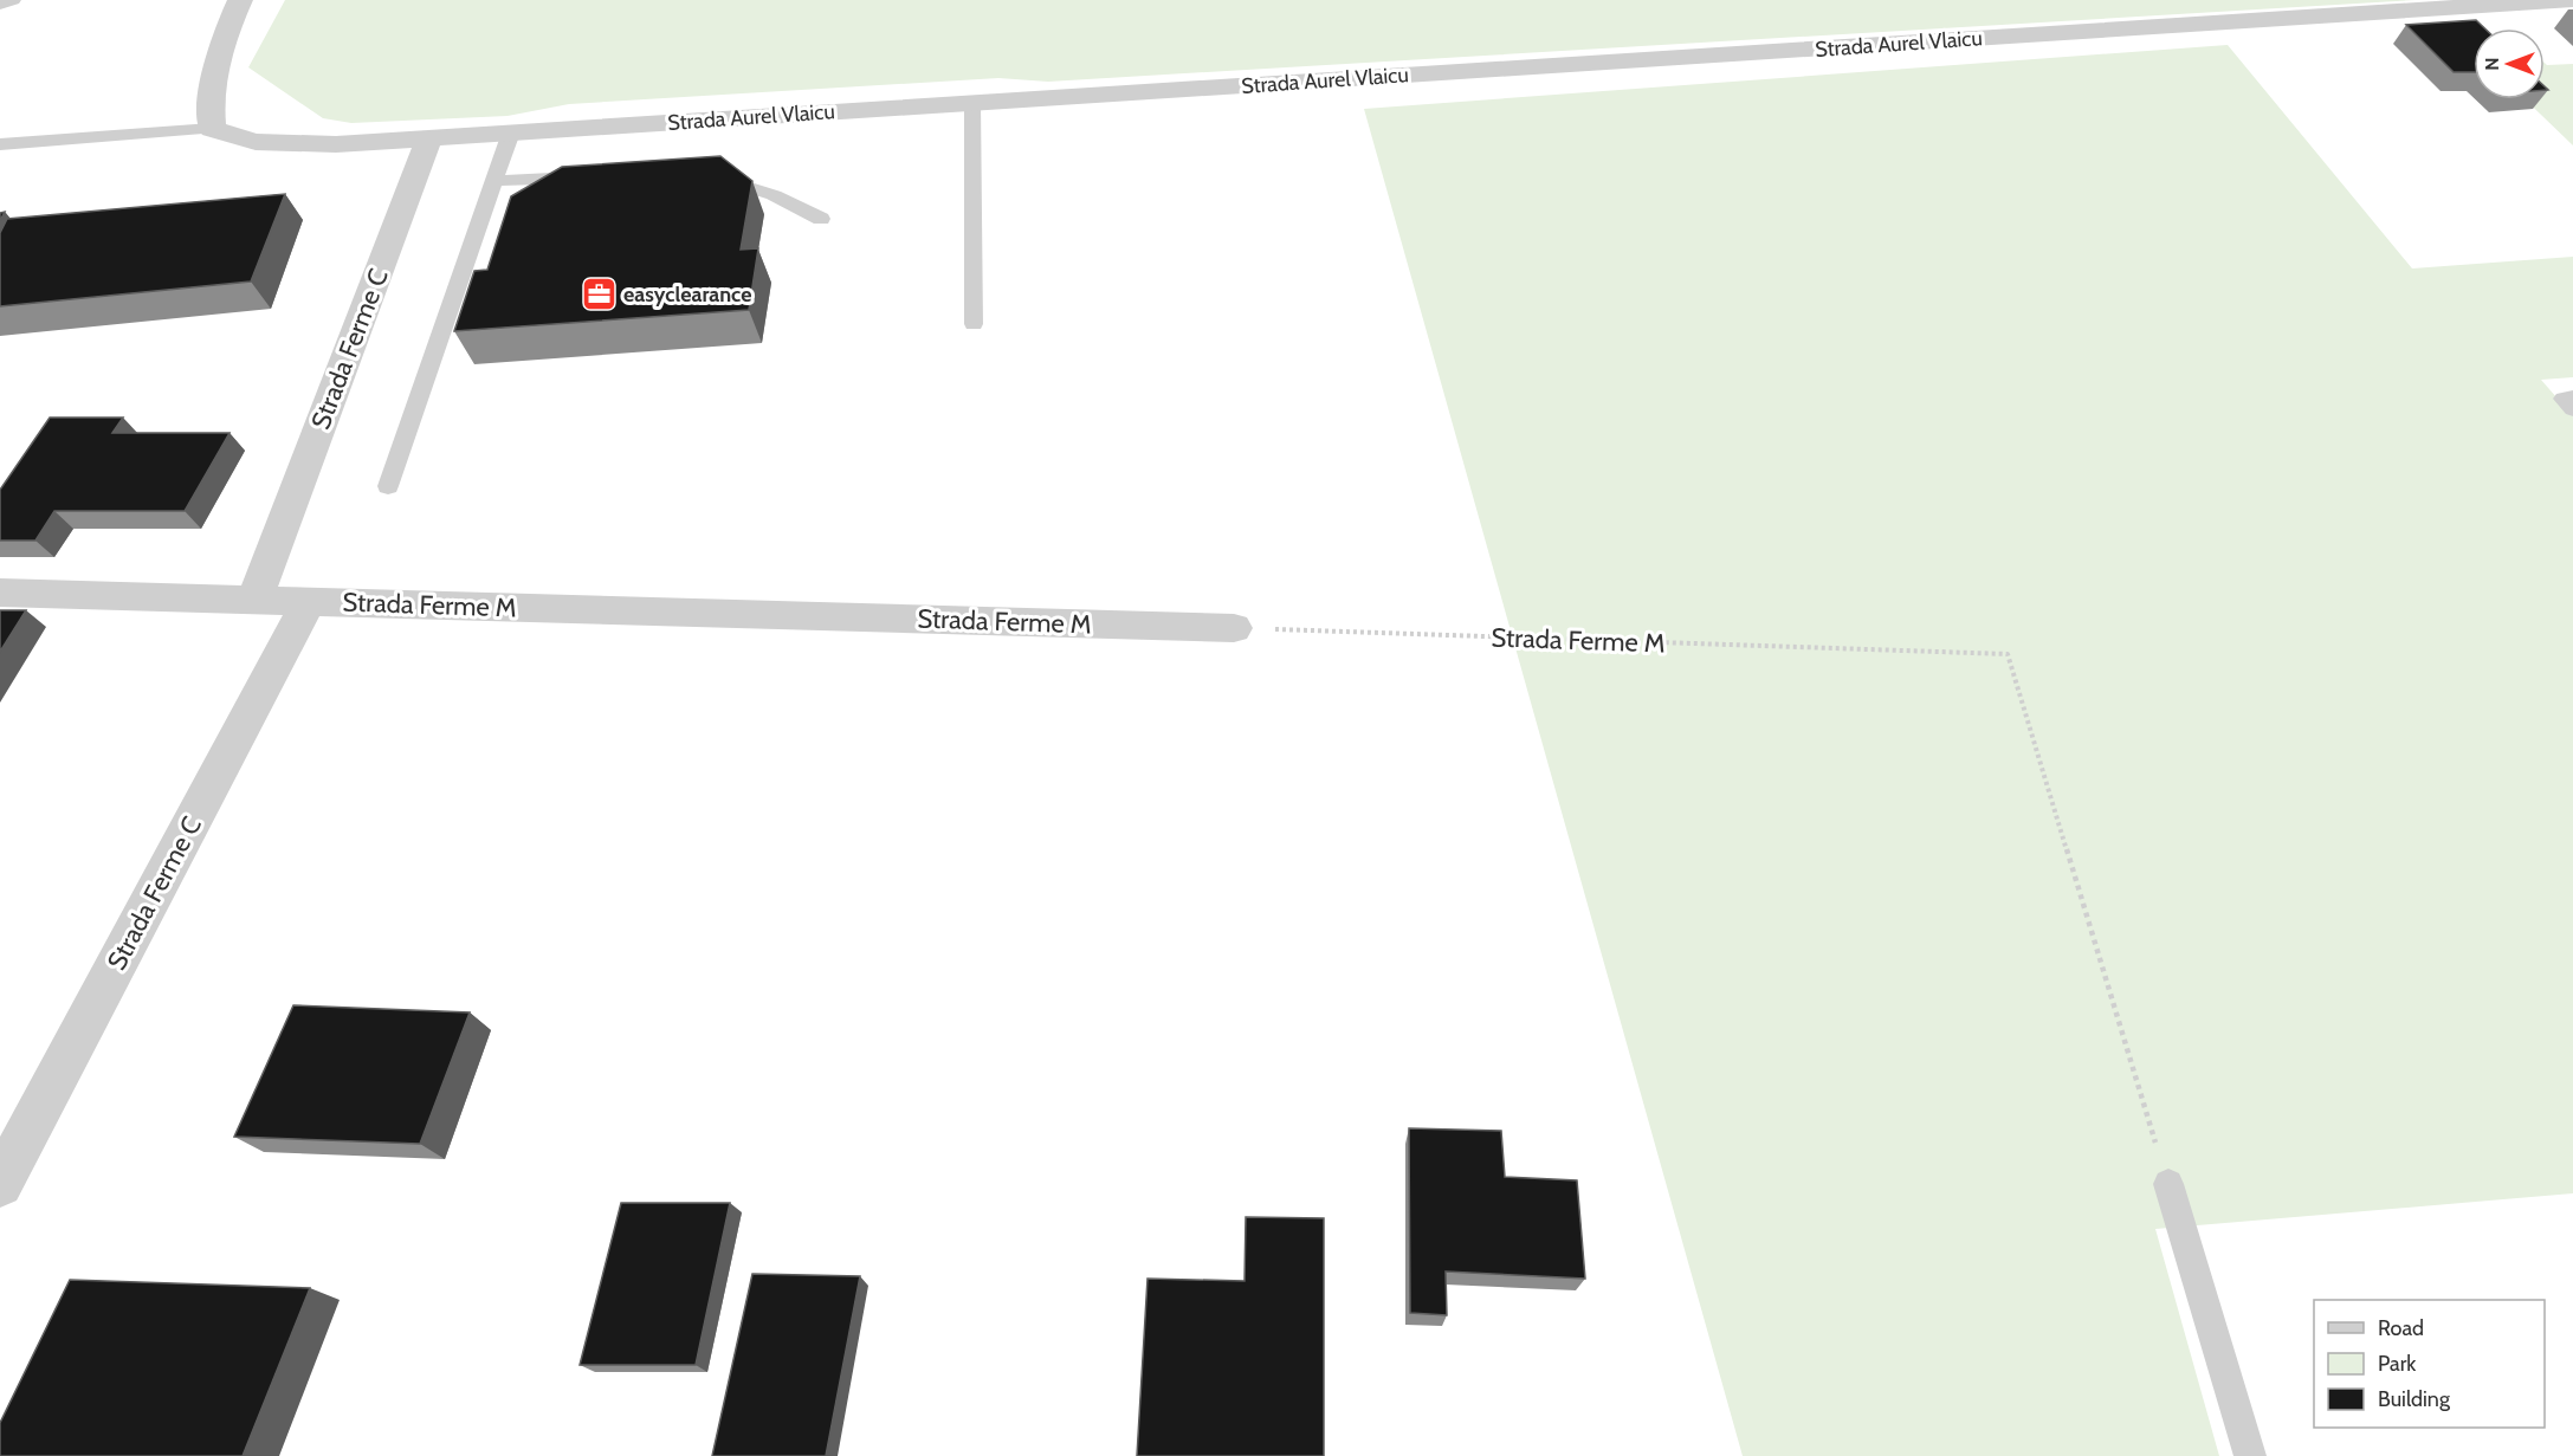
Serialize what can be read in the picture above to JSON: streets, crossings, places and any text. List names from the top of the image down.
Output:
{
  "streets": {
    "street": ["Strada Aurel Vlaicu", "Strada Ferme C", "Strada Ferme M"]
  },
  "crossings": [
    ["Strada Aurel Vlaicu", "Strada Ferme C"],
    ["Strada Ferme C", "Strada Ferme M"]
  ],
  "places": {
    "office": ["easyclearance"]
  },
  "legend": ["Road", "Park", "Building"],
  "north": "left"
}
